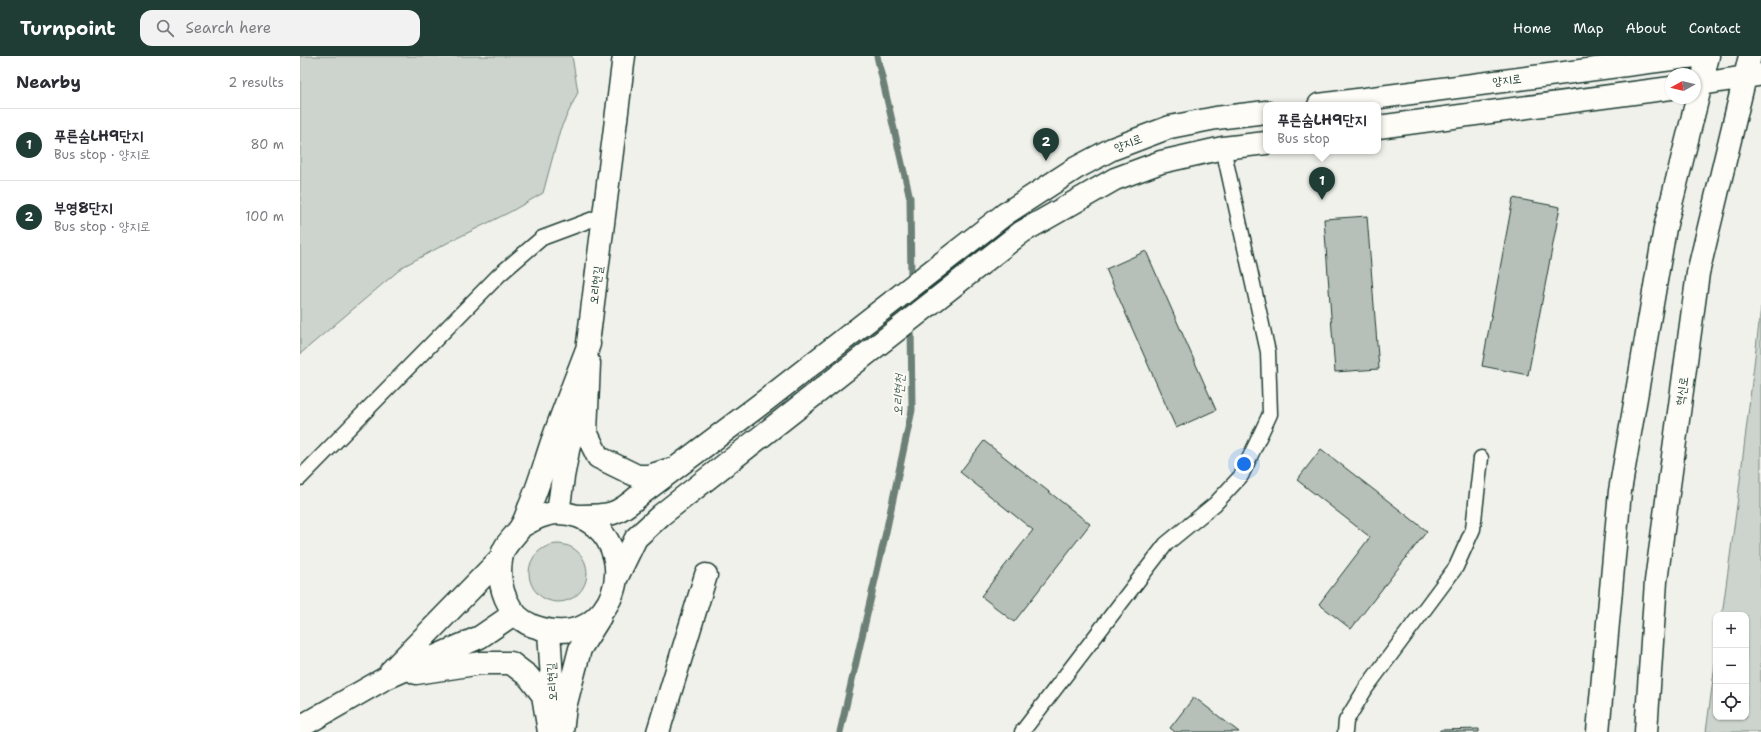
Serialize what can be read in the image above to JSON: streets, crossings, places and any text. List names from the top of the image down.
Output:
{
  "streets": {
    "street": ["양지로", "오리현길", "혁신로"]
  },
  "water": ["오리현천"],
  "north": "left",
  "page": {
    "header": "Turnpoint",
    "search": "Search here",
    "nav": [
      "Home",
      "Map",
      "About",
      "Contact"
    ],
    "heading": ["Nearby", "2 results"],
    "popup": ["푸른숨LH9단지", "Bus stop"],
    "list": [
      {
        "mark": "1",
        "name": "푸른숨LH9단지",
        "note": "Bus stop · 양지로",
        "value": "80 m"
      },
      {
        "mark": "2",
        "name": "부영8단지",
        "note": "Bus stop · 양지로",
        "value": "100 m"
      }
    ],
    "pins": ["2", "1"],
    "map_buttons": ["+", "−"]
  }
}
